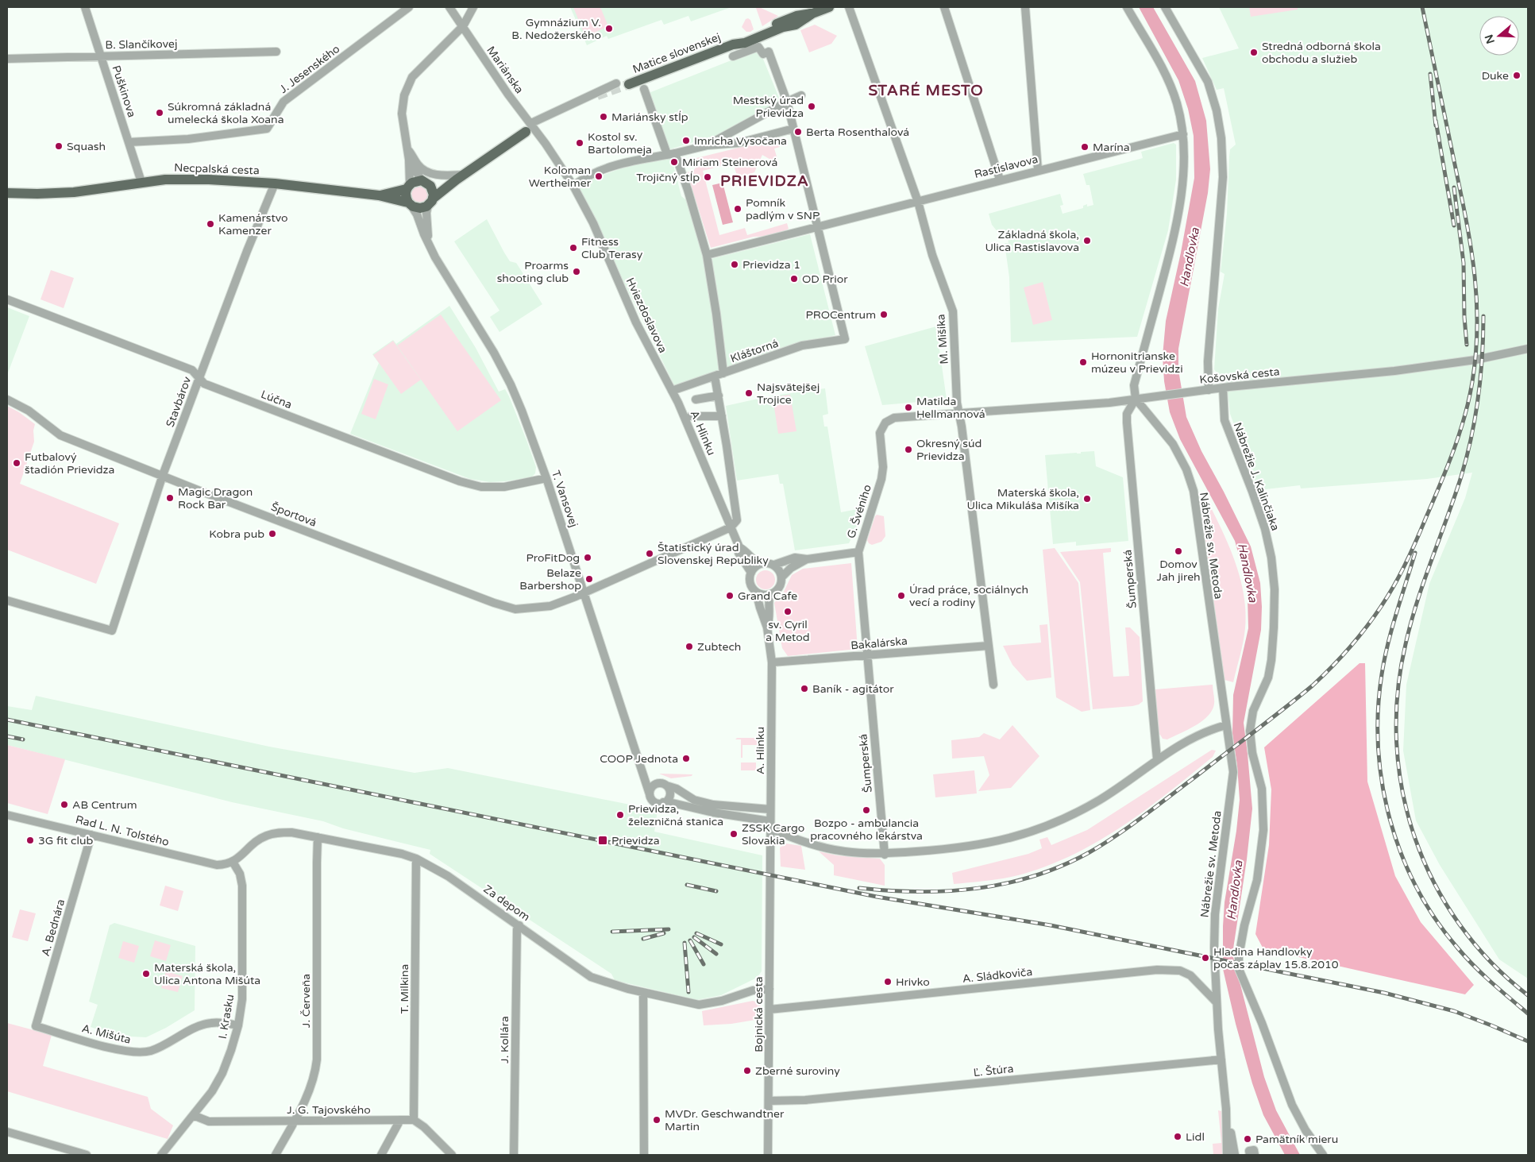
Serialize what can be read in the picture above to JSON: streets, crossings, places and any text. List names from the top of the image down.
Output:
{
  "streets": {
    "main road": ["Matice slovenskej", "Necpalská cesta"],
    "street": [
      "B. Slančíkovej",
      "J. Jesenského",
      "Mariánska",
      "Puškinova",
      "Rastislavova",
      "Hviezdoslavova",
      "M. Mišíka",
      "Kláštorná",
      "Košovská cesta",
      "Lúčna",
      "Stavbárov",
      "A. Hlinku",
      "Nábrežie J. Kalinčiaka",
      "T. Vansovej",
      "G. Švéniho",
      "Športová",
      "Nábrežie sv. Metoda",
      "Šumperská",
      "Bakalárska",
      "Rad L. N. Tolstého",
      "Za depom",
      "A. Bednára",
      "A. Sládkoviča",
      "T. Milkina",
      "J. Červeňa",
      "Bojnická cesta",
      "I. Krasku",
      "A. Mišúta",
      "J. Kollára",
      "Ľ. Štúra",
      "J. G. Tajovského"
    ]
  },
  "crossings": [
    ["B. Slančíkovej", "Puškinova"],
    ["J. Jesenského", "Puškinova"],
    ["Mariánska", "Hviezdoslavova"],
    ["Puškinova", "Necpalská cesta"],
    ["Rastislavova", "M. Mišíka"],
    ["Rastislavova", "Kláštorná"],
    ["Necpalská cesta", "Stavbárov"],
    ["Necpalská cesta", "T. Vansovej"],
    ["Hviezdoslavova", "Kláštorná"],
    ["Hviezdoslavova", "A. Hlinku"],
    ["M. Mišíka", "Košovská cesta"],
    ["M. Mišíka", "Bakalárska"],
    ["Kláštorná", "A. Hlinku"],
    ["Košovská cesta", "Nábrežie J. Kalinčiaka"],
    ["Košovská cesta", "G. Švéniho"],
    ["Košovská cesta", "Nábrežie sv. Metoda"],
    ["Košovská cesta", "Šumperská"],
    ["Lúčna", "Stavbárov"],
    ["Lúčna", "T. Vansovej"],
    ["Stavbárov", "Športová"],
    ["A. Hlinku", "G. Švéniho"],
    ["A. Hlinku", "Športová"],
    ["A. Hlinku", "Bakalárska"],
    ["A. Hlinku", "Bojnická cesta"],
    ["T. Vansovej", "Športová"],
    ["G. Švéniho", "Šumperská"],
    ["Nábrežie sv. Metoda", "Šumperská"],
    ["Nábrežie sv. Metoda", "A. Sládkoviča"],
    ["Nábrežie sv. Metoda", "Ľ. Štúra"],
    ["Šumperská", "Bakalárska"],
    ["Rad L. N. Tolstého", "Za depom"],
    ["Rad L. N. Tolstého", "A. Bednára"],
    ["Rad L. N. Tolstého", "I. Krasku"],
    ["Za depom", "T. Milkina"],
    ["Za depom", "J. Červeňa"],
    ["Za depom", "Bojnická cesta"],
    ["Za depom", "I. Krasku"],
    ["Za depom", "J. Kollára"],
    ["A. Bednára", "A. Mišúta"],
    ["A. Sládkoviča", "Bojnická cesta"],
    ["T. Milkina", "J. G. Tajovského"],
    ["J. Červeňa", "J. G. Tajovského"],
    ["Bojnická cesta", "Ľ. Štúra"],
    ["I. Krasku", "A. Mišúta"],
    ["I. Krasku", "J. G. Tajovského"]
  ],
  "districts": ["STARÉ MESTO", "PRIEVIDZA"],
  "water": ["Handlovka"],
  "places": {
    "other": [
      "Gymnázium V. B. Nedožerského",
      "Stredná odborná škola obchodu a služieb",
      "Duke",
      "Mestský úrad Prievidza",
      "Súkromná základná umelecká škola Xoana",
      "Mariánsky stĺp",
      "Berta Rosenthalová",
      "Imricha Vysočana",
      "Kostol sv. Bartolomeja",
      "Squash",
      "Marína",
      "Miriam Steinerová",
      "Koloman Wertheimer",
      "Trojičný stĺp",
      "Pomník padlým v SNP",
      "Kamenárstvo Kamenzer",
      "Základná škola, Ulica Rastislavova",
      "Fitness Club Terasy",
      "Prievidza 1",
      "Proarms shooting club",
      "OD Prior",
      "PROCentrum",
      "Hornonitrianske múzeu v Prievidzi",
      "Najsvätejšej Trojice",
      "Matilda Hellmannová",
      "Okresný súd Prievidza",
      "Futbalový štadión Prievidza",
      "Magic Dragon Rock Bar",
      "Materská škola, Ulica Mikuláša Mišíka",
      "Kobra pub",
      "Domov Jah jireh",
      "Štatistický úrad Slovenskej Republiky",
      "ProFitDog",
      "Belaze Barbershop",
      "Grand Cafe",
      "Úrad práce, sociálnych vecí a rodiny",
      "sv. Cyril a Metod",
      "Zubtech",
      "Baník - agitátor",
      "COOP Jednota",
      "AB Centrum",
      "Bozpo - ambulancia pracovného lekárstva",
      "Prievidza, železničná stanica",
      "ZSSK Cargo Slovakia",
      "3G fit club",
      "Hladina Handlovky počas záplav 15.8.2010",
      "Materská škola, Ulica Antona Mišúta",
      "Hrivko",
      "Zberné suroviny",
      "MVDr. Geschwandtner Martin",
      "Lidl",
      "Pamätník mieru"
    ],
    "transit": ["Prievidza"]
  },
  "north": "left"
}
